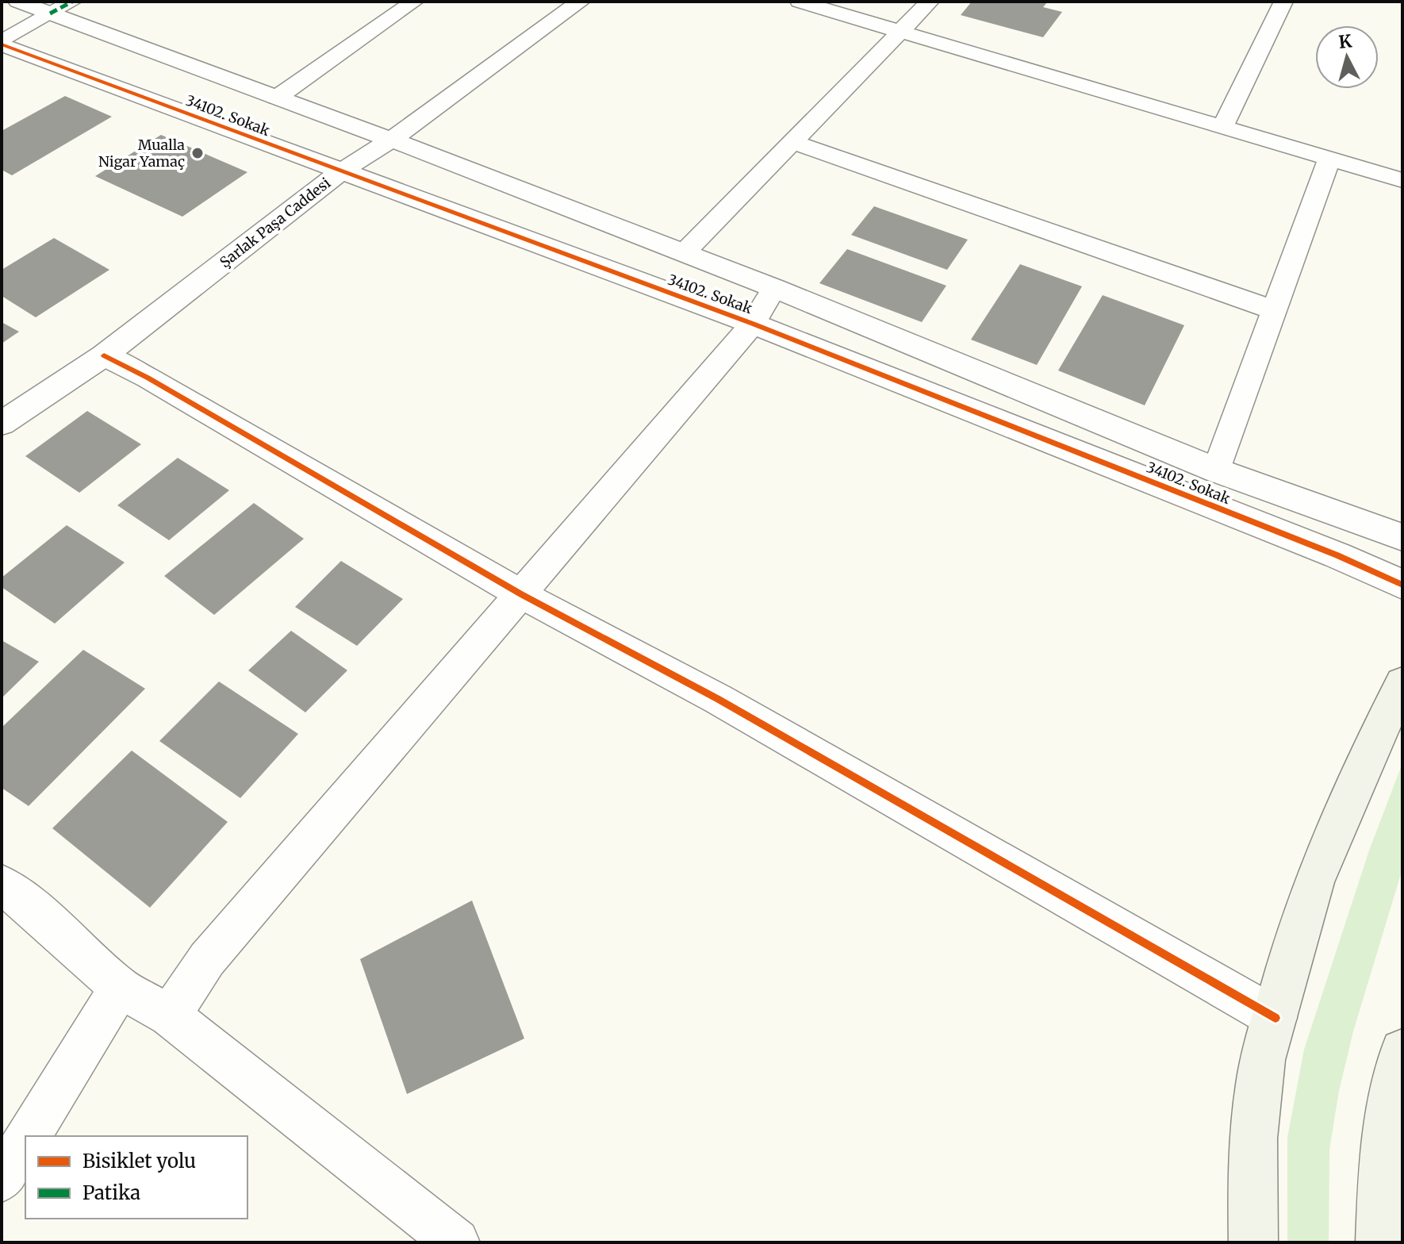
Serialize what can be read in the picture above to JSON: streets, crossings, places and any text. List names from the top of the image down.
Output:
{
  "streets": {
    "street": ["34102. Sokak", "Şarlak Paşa Caddesi"]
  },
  "crossings": [
    ["34102. Sokak", "Şarlak Paşa Caddesi"]
  ],
  "places": ["Mualla Nigar Yamaç"],
  "legend": ["Bisiklet yolu", "Patika"],
  "north": "top"
}
